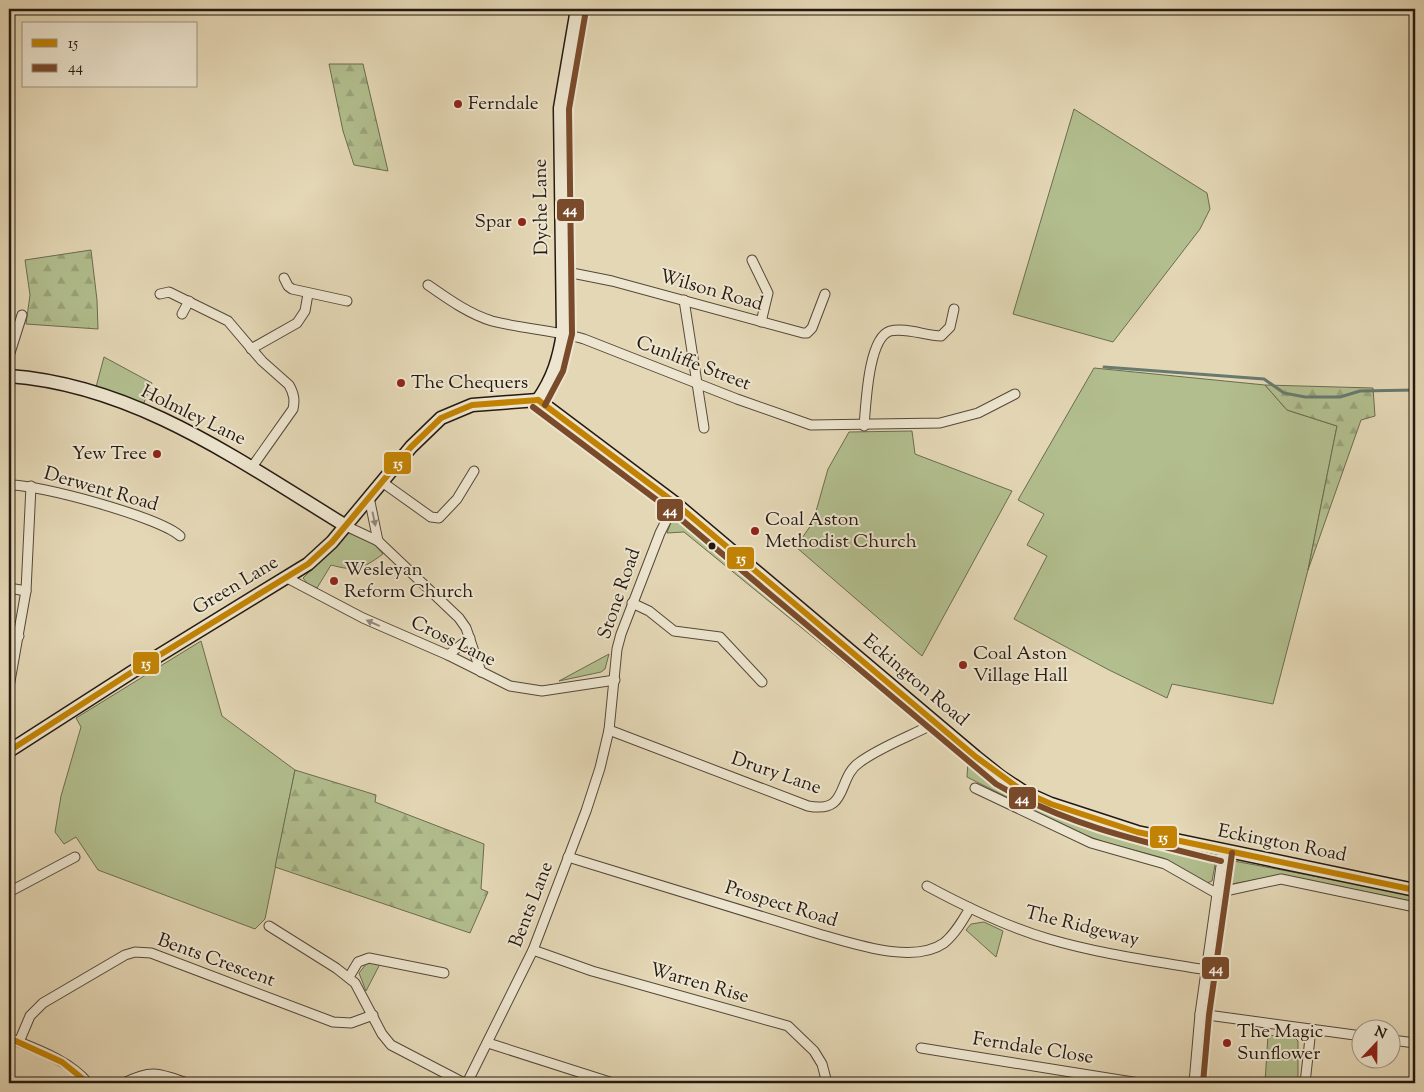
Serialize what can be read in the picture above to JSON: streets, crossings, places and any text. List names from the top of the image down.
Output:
{
  "streets": {
    "main road": [
      "Dyche Lane",
      "Holmley Lane",
      "Green Lane",
      "Eckington Road"
    ],
    "street": [
      "Wilson Road",
      "Cunliffe Street",
      "Derwent Road",
      "Stone Road",
      "Cross Lane",
      "Drury Lane",
      "Bents Lane",
      "Prospect Road",
      "The Ridgeway",
      "Bents Crescent",
      "Warren Rise",
      "Ferndale Close"
    ]
  },
  "crossings": [
    ["Dyche Lane", "Wilson Road"],
    ["Dyche Lane", "Cunliffe Street"],
    ["Dyche Lane", "Green Lane"],
    ["Dyche Lane", "Eckington Road"],
    ["Holmley Lane", "Green Lane"],
    ["Green Lane", "Cross Lane"],
    ["Green Lane", "Eckington Road"],
    ["Stone Road", "Cross Lane"],
    ["Stone Road", "Eckington Road"],
    ["Stone Road", "Drury Lane"],
    ["Stone Road", "Bents Lane"],
    ["Eckington Road", "Drury Lane"],
    ["Drury Lane", "Bents Lane"],
    ["Bents Lane", "Prospect Road"],
    ["Bents Lane", "Warren Rise"],
    ["Prospect Road", "The Ridgeway"]
  ],
  "places": [
    "Ferndale",
    "Spar",
    "The Chequers",
    "Yew Tree",
    "Coal Aston Methodist Church",
    "Wesleyan Reform Church",
    "Coal Aston Village Hall",
    "The Magic Sunflower"
  ],
  "lines": ["transit line 44", "transit line 15"],
  "legend": ["15", "44"],
  "north": "top"
}
